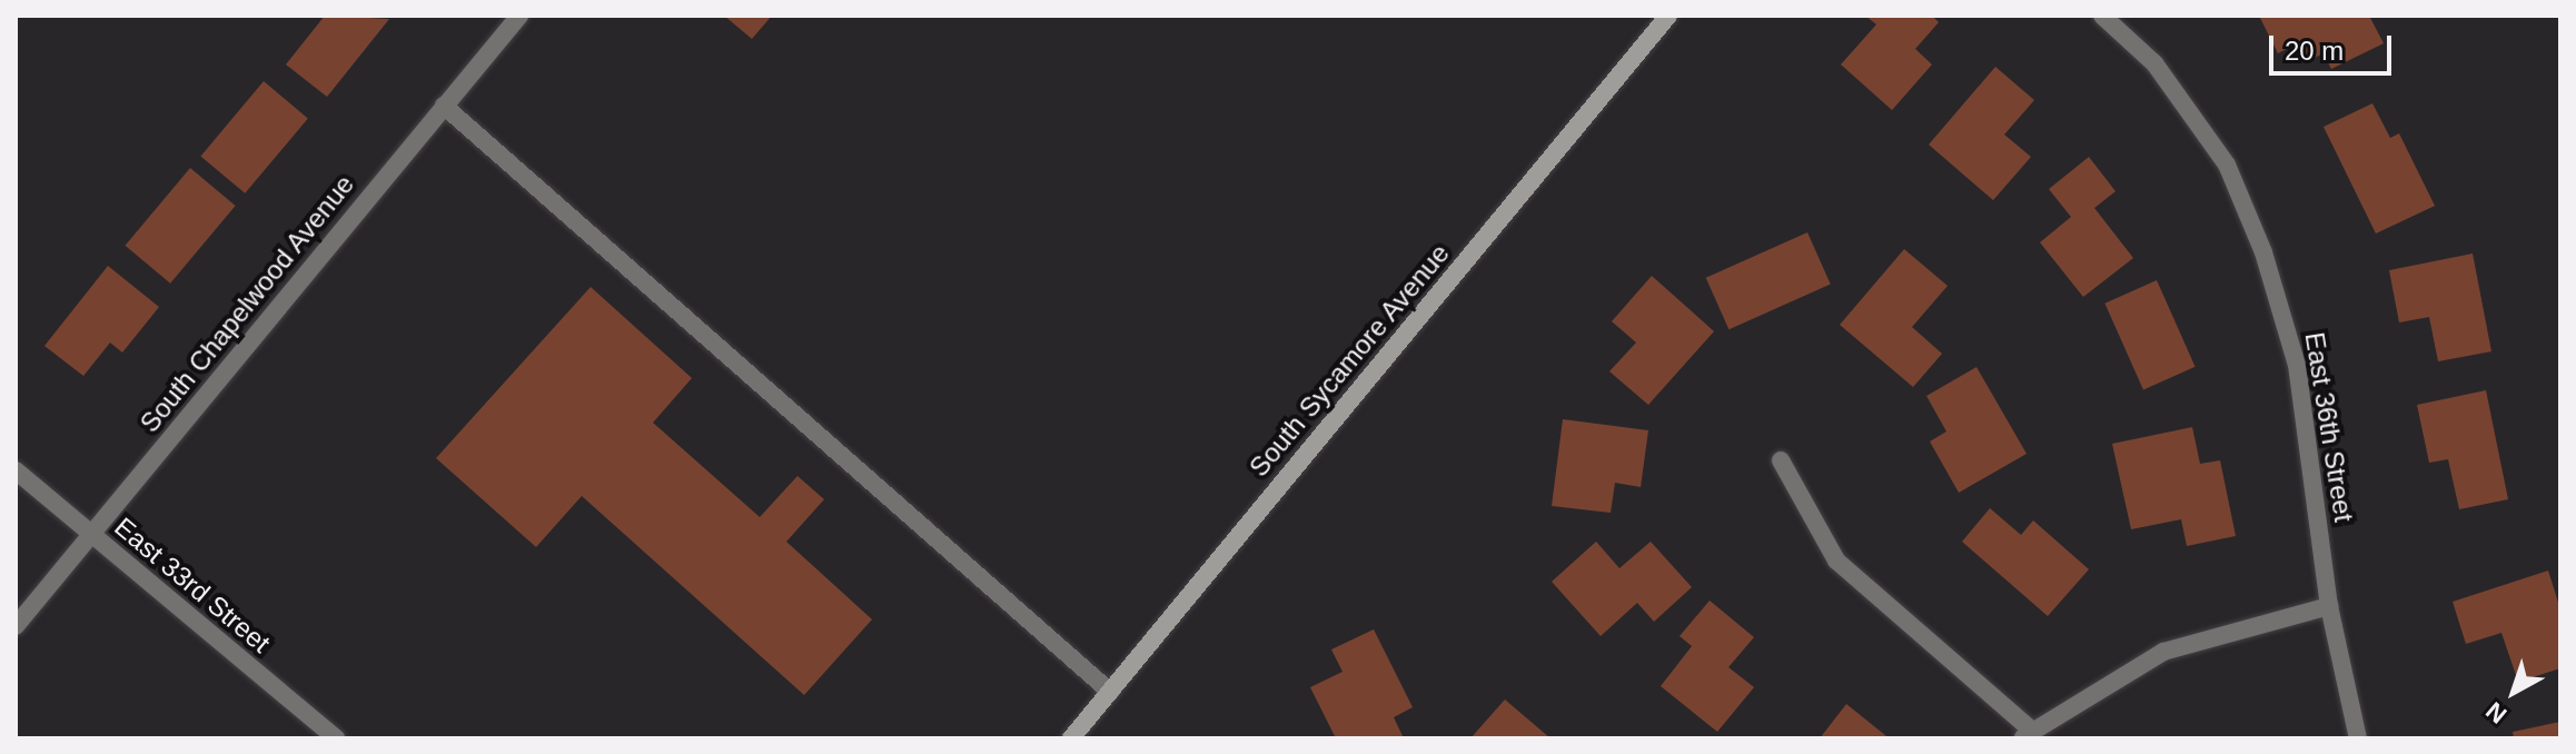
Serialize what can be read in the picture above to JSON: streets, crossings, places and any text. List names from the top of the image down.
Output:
{
  "streets": {
    "main road": ["South Sycamore Avenue"],
    "street": ["South Chapelwood Avenue", "East 36th Street", "East 33rd Street"]
  },
  "crossings": [
    ["South Chapelwood Avenue", "East 33rd Street"]
  ],
  "scale_bar": "20 m",
  "north": "bottom left"
}
